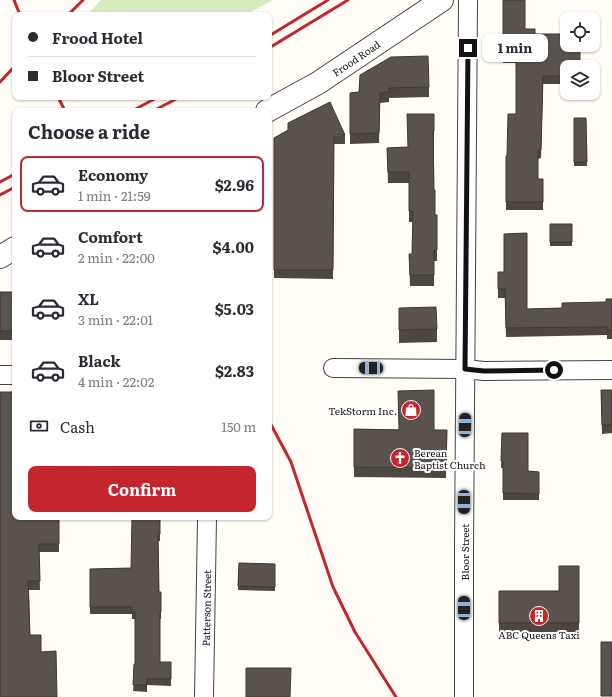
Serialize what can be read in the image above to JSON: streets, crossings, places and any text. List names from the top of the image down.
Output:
{
  "streets": {
    "street": ["Frood Road", "Bloor Street", "Patterson Street"]
  },
  "places": {
    "shop": ["TekStorm Inc."],
    "church": ["Berean Baptist Church"],
    "building": ["ABC Queens Taxi"]
  },
  "page": {
    "banner": ["Frood Hotel", "Bloor Street"],
    "bubble": "1 min",
    "heading": "Choose a ride",
    "list": [
      {
        "name": "Economy",
        "note": "1 min · 21:59",
        "value": "$2.96"
      },
      {
        "name": "Comfort",
        "note": "2 min · 22:00",
        "value": "$4.00"
      },
      {
        "name": "XL",
        "note": "3 min · 22:01",
        "value": "$5.03"
      },
      {
        "name": "Black",
        "note": "4 min · 22:02",
        "value": "$2.83"
      }
    ],
    "pay": ["Cash", "150 m"],
    "buttons": "Confirm"
  }
}
